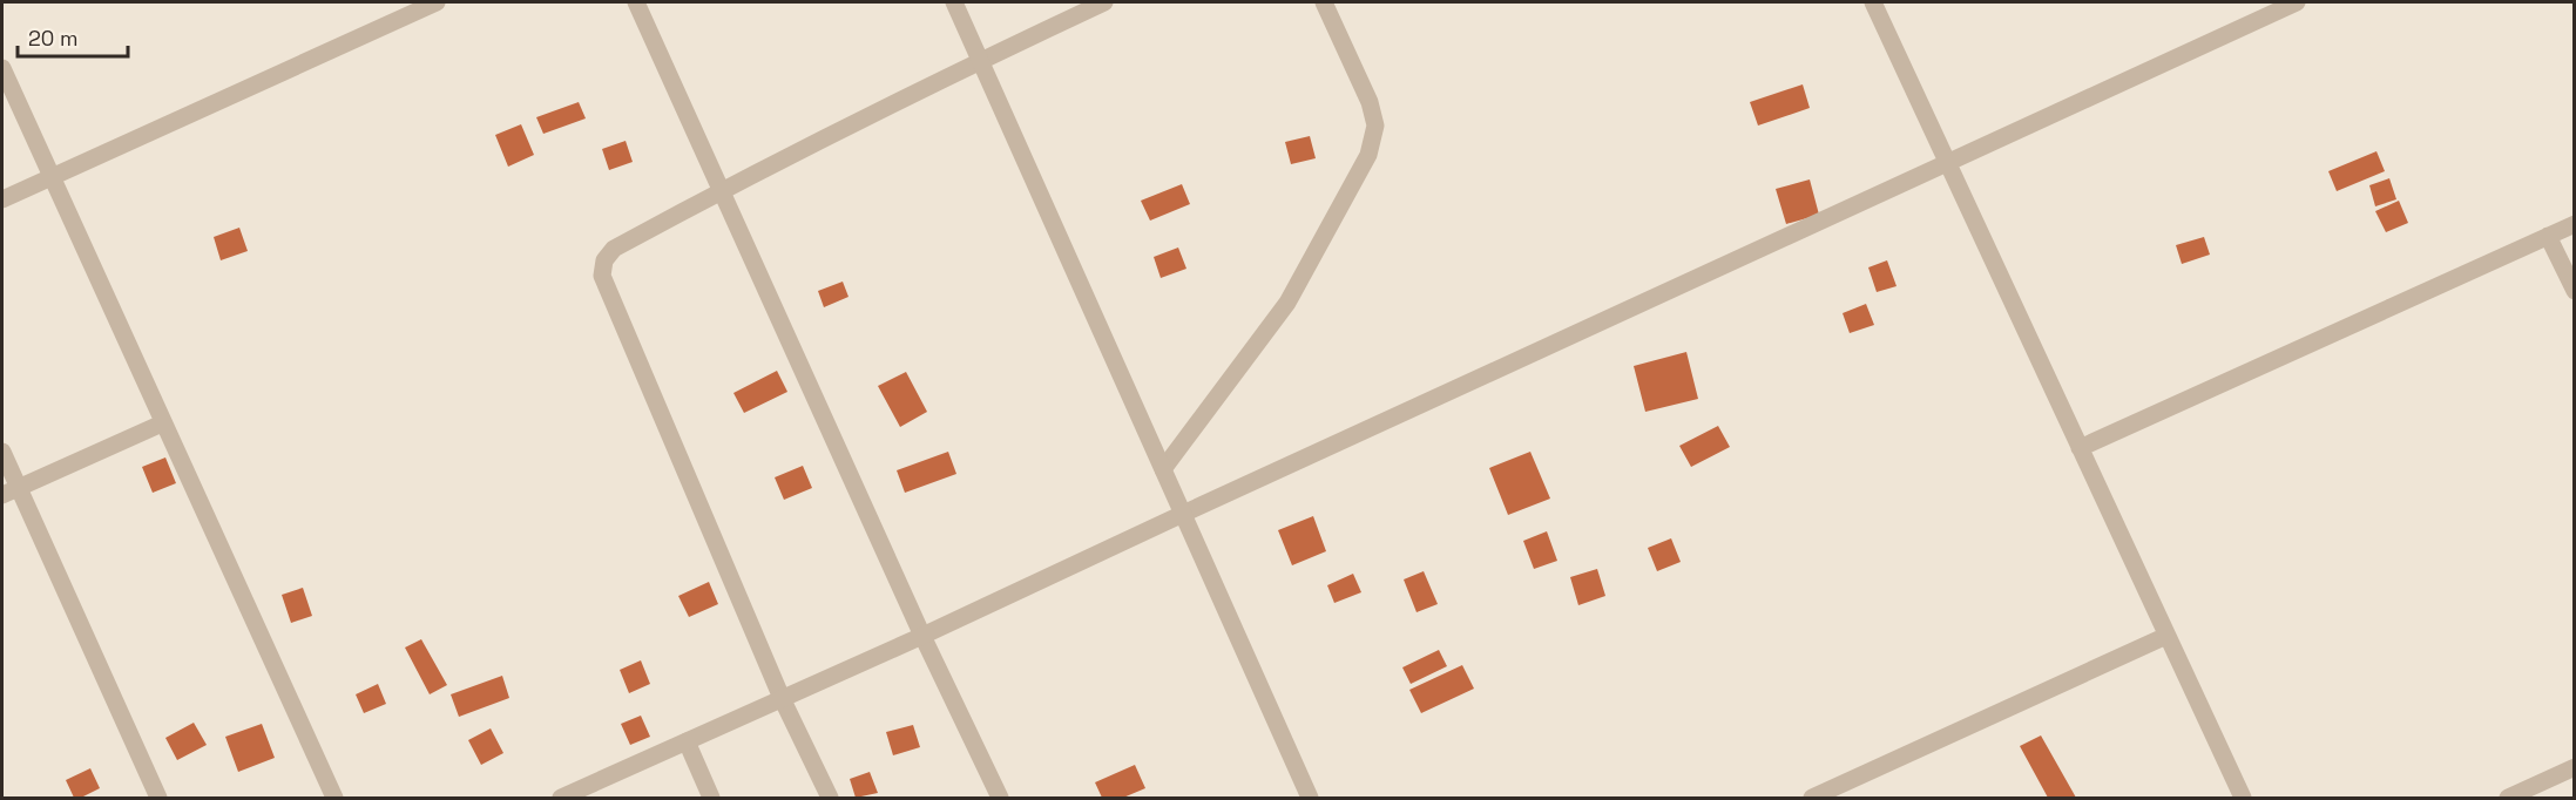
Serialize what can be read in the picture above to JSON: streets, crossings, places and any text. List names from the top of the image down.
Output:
{
  "scale_bar": "20 m"
}
